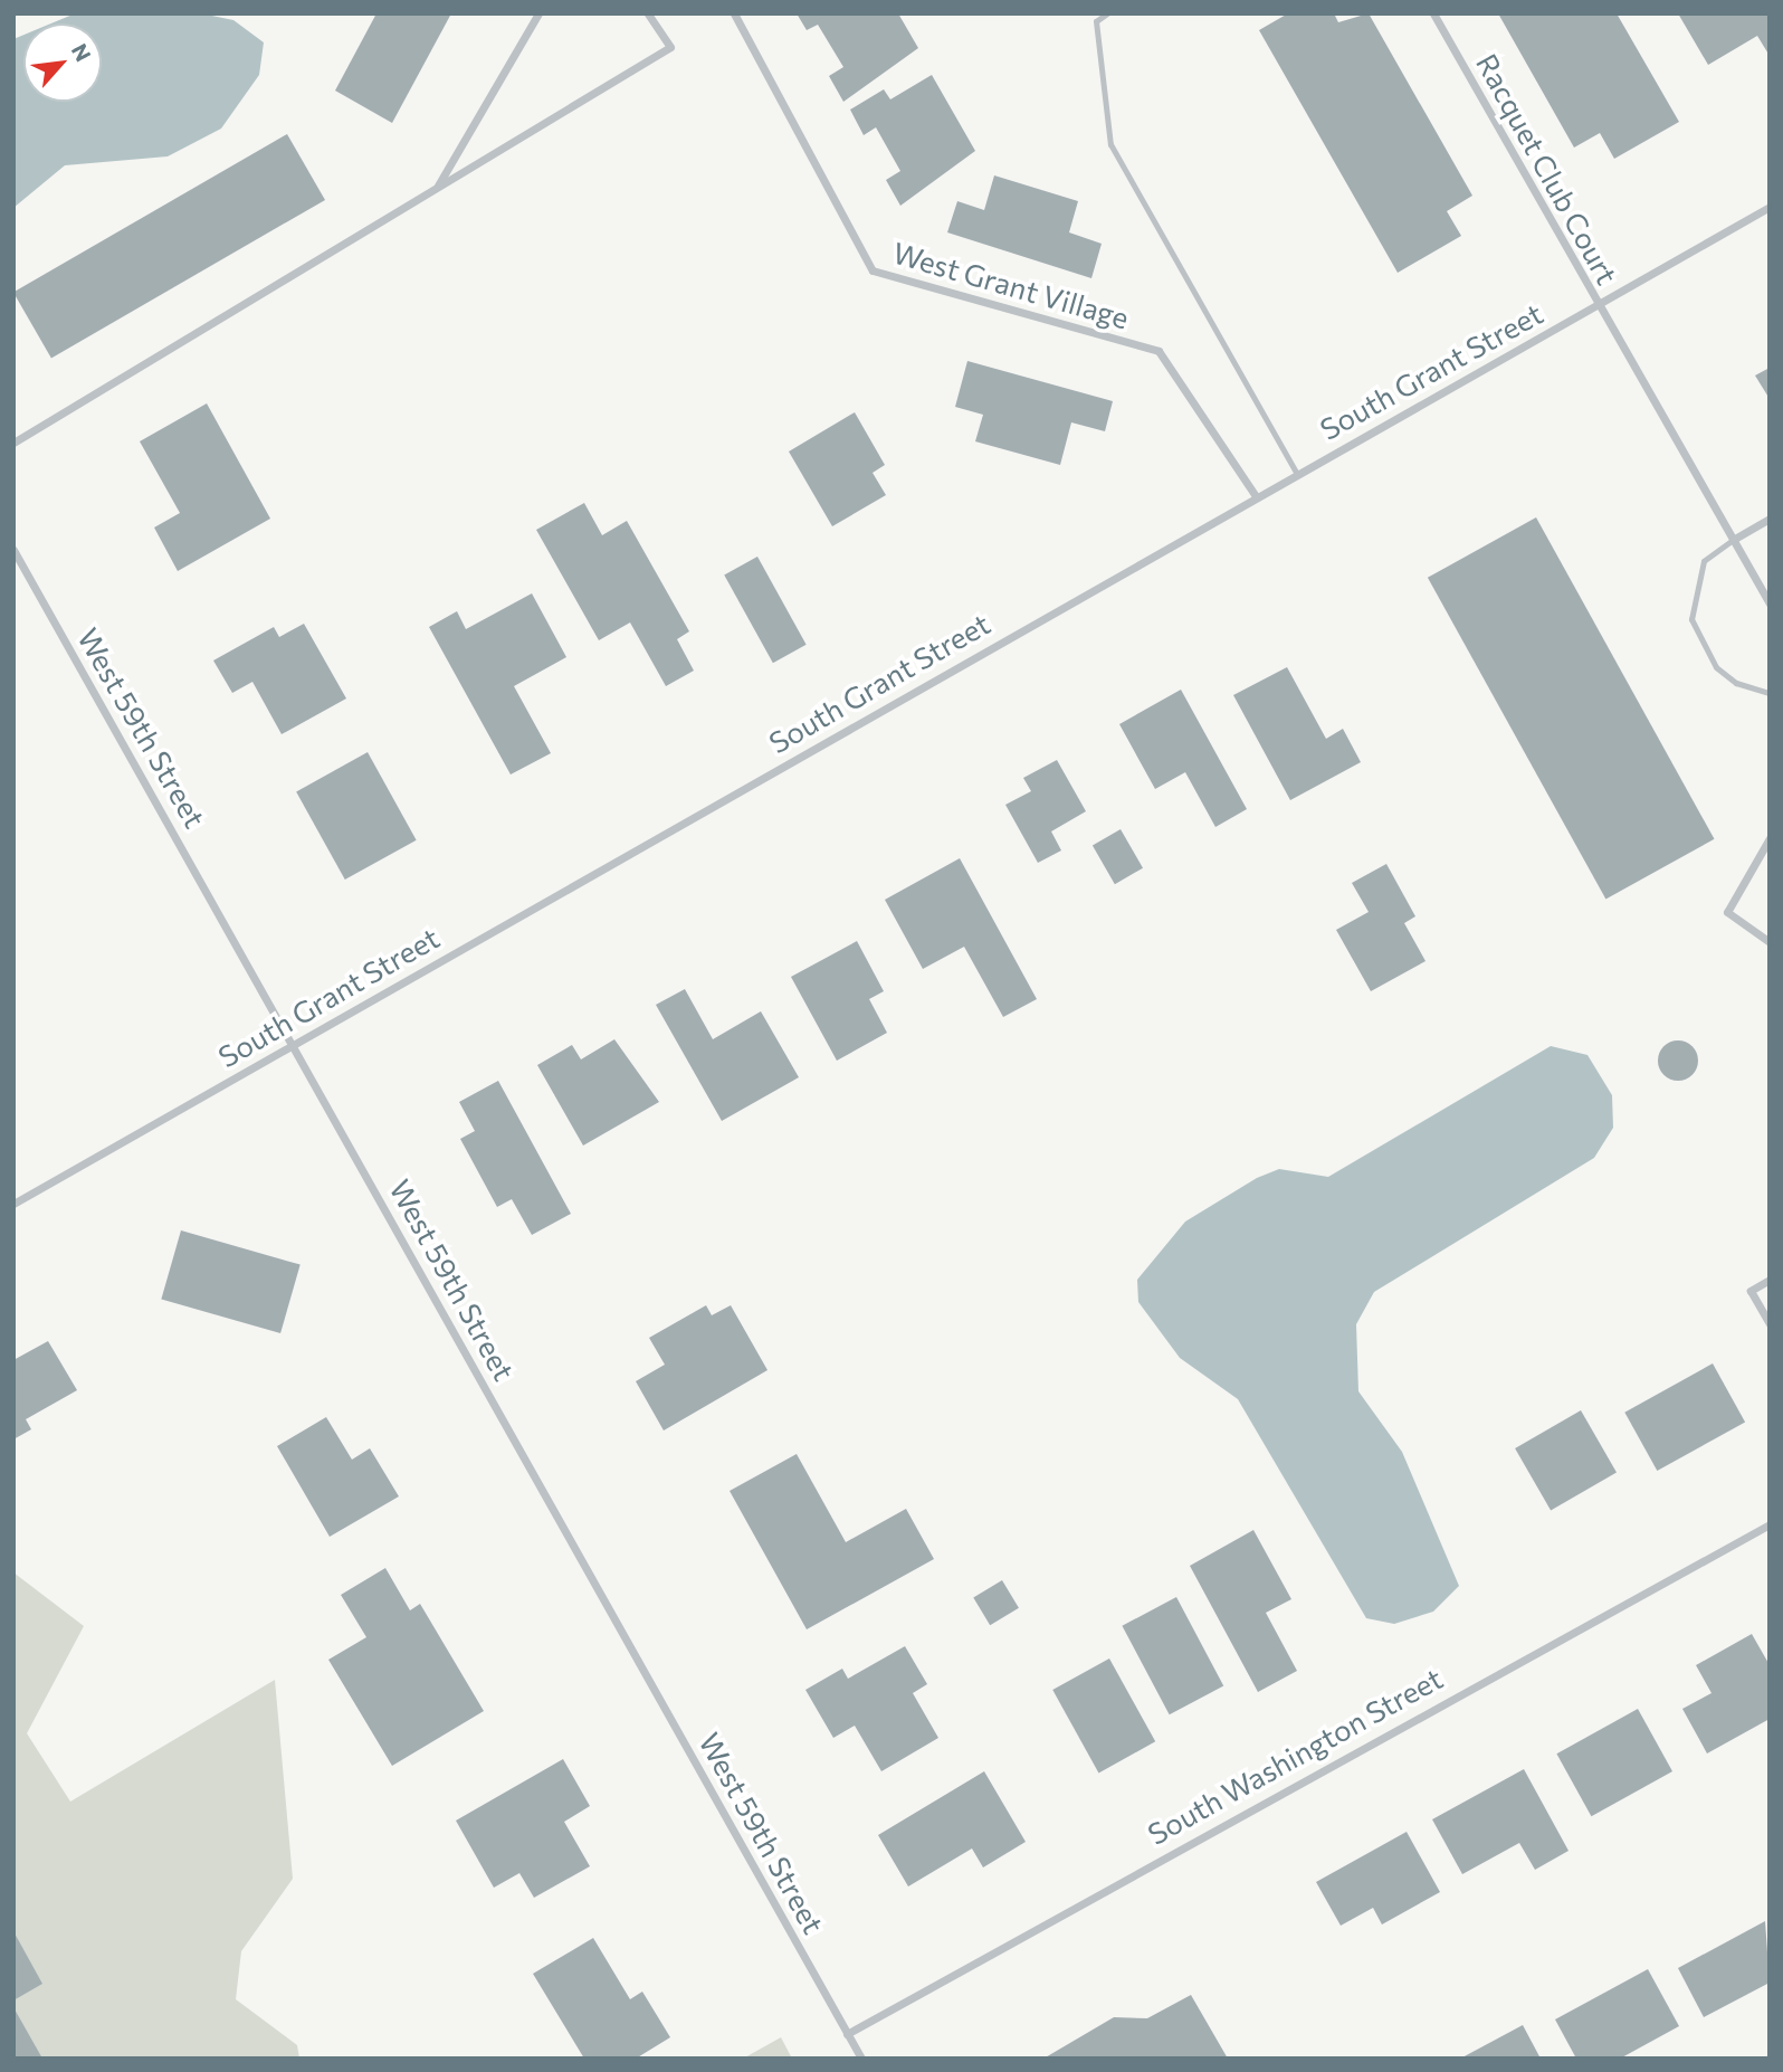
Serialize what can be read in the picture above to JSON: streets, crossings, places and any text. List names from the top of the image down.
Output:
{
  "streets": {
    "street": [
      "Racquet Club Court",
      "West Grant Village",
      "South Grant Street",
      "West 59th Street",
      "South Washington Street"
    ]
  },
  "crossings": [
    ["Racquet Club Court", "South Grant Street"],
    ["West Grant Village", "South Grant Street"],
    ["South Grant Street", "West 59th Street"],
    ["West 59th Street", "South Washington Street"]
  ],
  "north": "top right"
}
